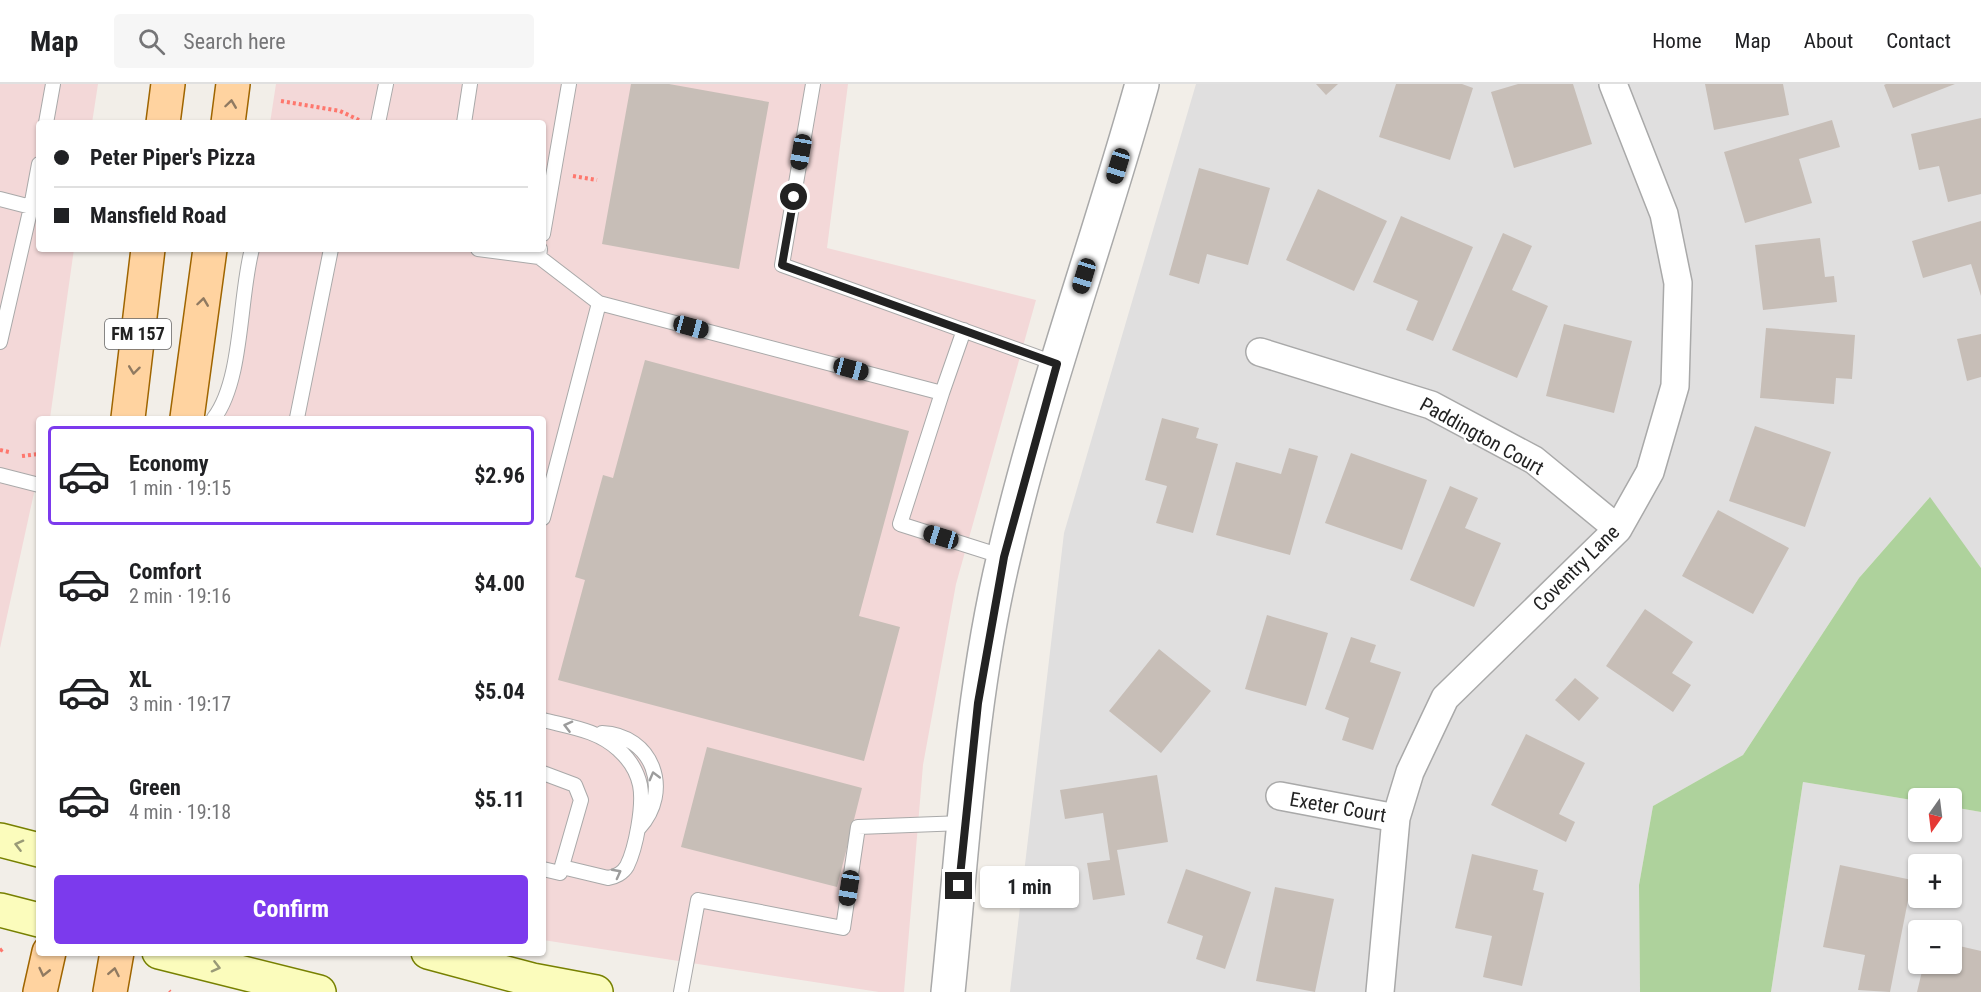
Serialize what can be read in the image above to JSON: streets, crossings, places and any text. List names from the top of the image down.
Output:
{
  "streets": {
    "main road": ["FM 157"],
    "street": ["Paddington Court", "Coventry Lane", "Exeter Court"]
  },
  "crossings": [
    ["Paddington Court", "Coventry Lane"],
    ["Coventry Lane", "Exeter Court"]
  ],
  "north": "bottom",
  "page": {
    "header": "Map",
    "search": "Search here",
    "nav": [
      "Home",
      "Map",
      "About",
      "Contact"
    ],
    "banner": ["Peter Piper's Pizza", "Mansfield Road"],
    "list": [
      {
        "name": "Economy",
        "note": "1 min · 19:15",
        "value": "$2.96"
      },
      {
        "name": "Comfort",
        "note": "2 min · 19:16",
        "value": "$4.00"
      },
      {
        "name": "XL",
        "note": "3 min · 19:17",
        "value": "$5.04"
      },
      {
        "name": "Green",
        "note": "4 min · 19:18",
        "value": "$5.11"
      }
    ],
    "map_buttons": ["+", "−"],
    "buttons": "Confirm",
    "bubble": "1 min"
  }
}
